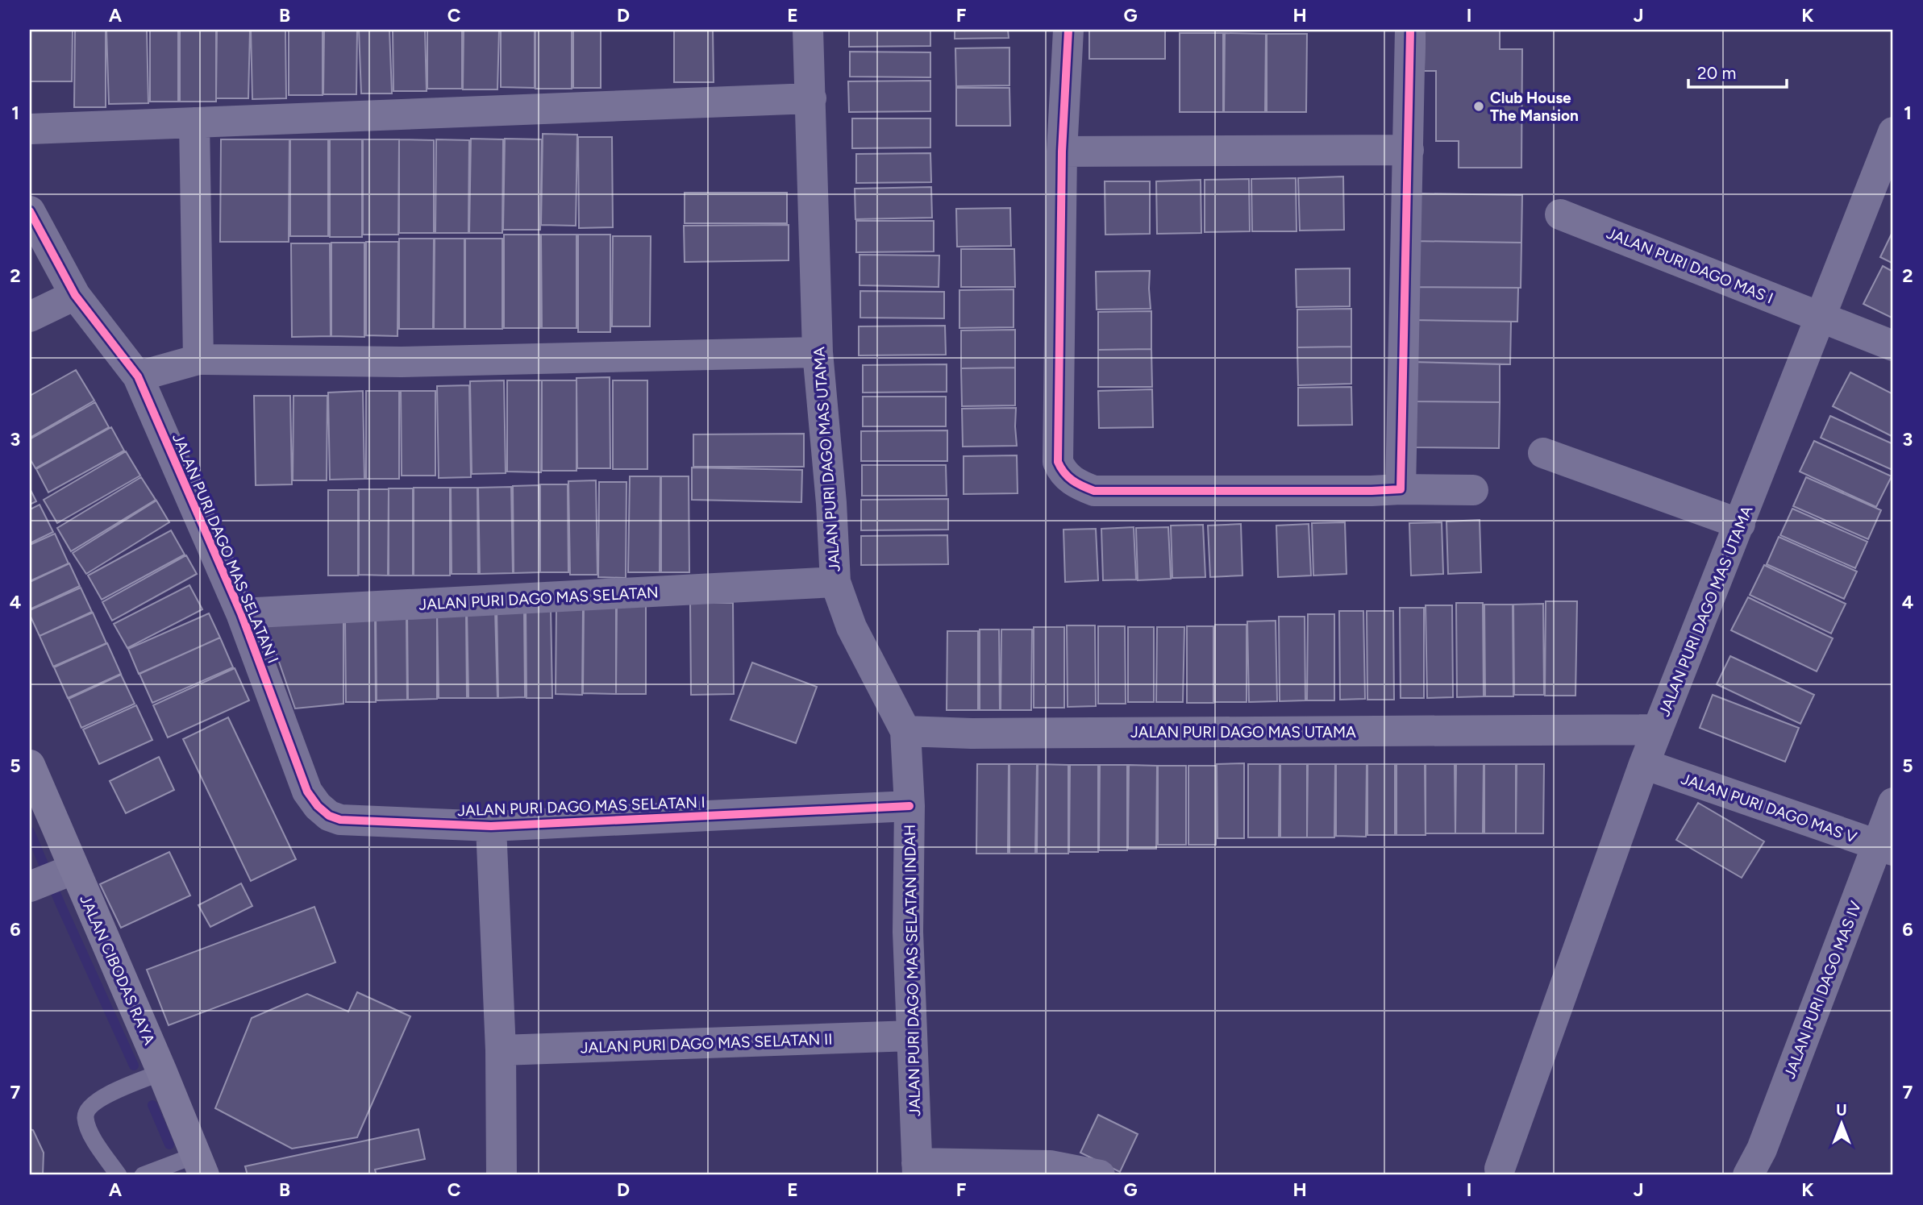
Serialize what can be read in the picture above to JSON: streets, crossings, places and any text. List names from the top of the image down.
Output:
{
  "streets": {
    "street": [
      "JALAN PURI DAGO MAS I",
      "JALAN PURI DAGO MAS UTAMA",
      "JALAN PURI DAGO MAS SELATAN I",
      "JALAN PURI DAGO MAS SELATAN",
      "JALAN PURI DAGO MAS V",
      "JALAN CIBODAS RAYA",
      "JALAN PURI DAGO MAS SELATAN INDAH",
      "JALAN PURI DAGO MAS IV",
      "JALAN PURI DAGO MAS SELATAN II"
    ]
  },
  "crossings": [
    ["JALAN PURI DAGO MAS I", "JALAN PURI DAGO MAS UTAMA"],
    ["JALAN PURI DAGO MAS UTAMA", "JALAN PURI DAGO MAS SELATAN"],
    ["JALAN PURI DAGO MAS UTAMA", "JALAN PURI DAGO MAS SELATAN INDAH"],
    ["JALAN PURI DAGO MAS SELATAN I", "JALAN PURI DAGO MAS SELATAN"],
    ["JALAN PURI DAGO MAS SELATAN I", "JALAN PURI DAGO MAS SELATAN INDAH"],
    ["JALAN PURI DAGO MAS V", "JALAN PURI DAGO MAS IV"],
    ["JALAN PURI DAGO MAS SELATAN INDAH", "JALAN PURI DAGO MAS SELATAN II"]
  ],
  "places": ["Club House The Mansion"],
  "scale_bar": "20 m",
  "north": "top",
  "grid": {
    "columns": [
      "A",
      "B",
      "C",
      "D",
      "E",
      "F",
      "G",
      "H",
      "I",
      "J",
      "K"
    ],
    "rows": [
      "1",
      "2",
      "3",
      "4",
      "5",
      "6",
      "7"
    ]
  }
}
